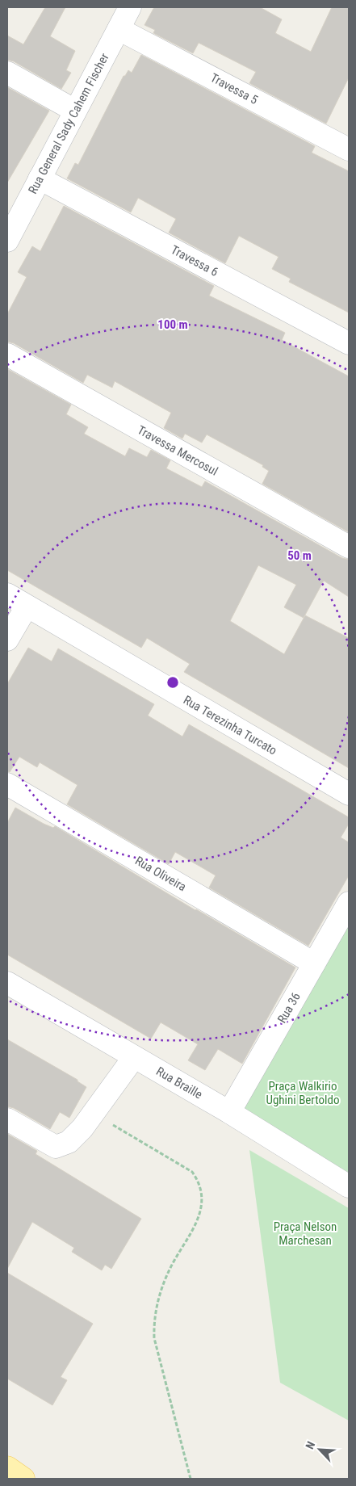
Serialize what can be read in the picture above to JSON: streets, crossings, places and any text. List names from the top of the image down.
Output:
{
  "streets": {
    "street": [
      "Travessa 5",
      "Rua General Sady Cahem Fischer",
      "Travessa 6",
      "Travessa Mercosul",
      "Rua Terezinha Turcato",
      "Rua Oliveira",
      "Rua 36",
      "Rua Braille"
    ]
  },
  "crossings": [
    ["Travessa 5", "Rua General Sady Cahem Fischer"],
    ["Rua General Sady Cahem Fischer", "Travessa 6"],
    ["Rua Oliveira", "Rua 36"],
    ["Rua 36", "Rua Braille"]
  ],
  "parks": ["Praça Walkirio Ughini Bertoldo", "Praça Nelson Marchesan"],
  "north": "top left",
  "rings": ["100 m", "50 m"]
}
